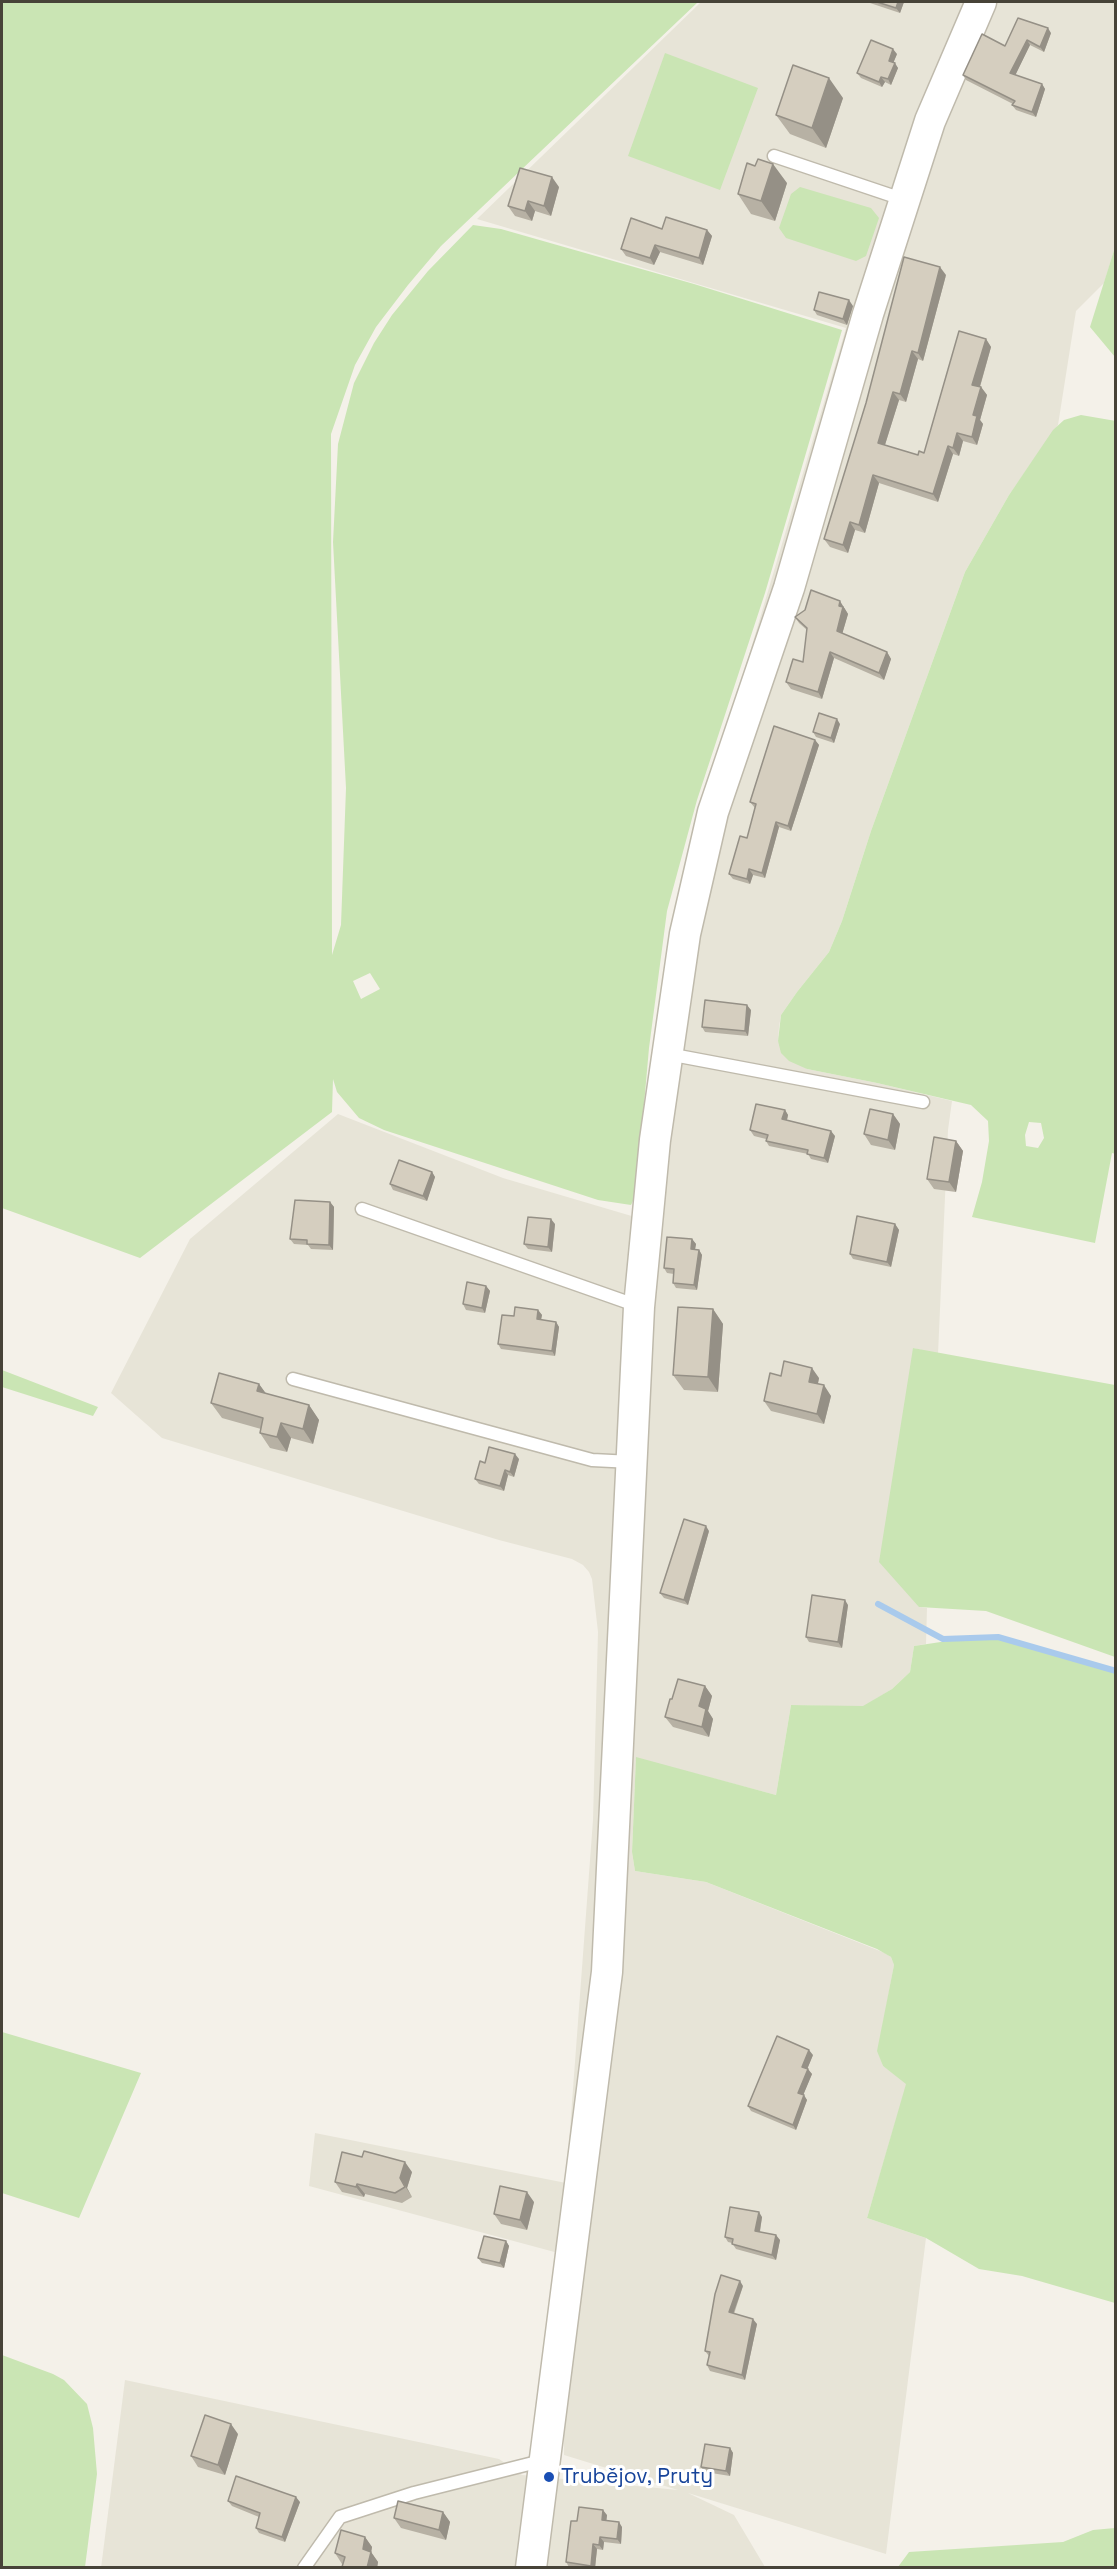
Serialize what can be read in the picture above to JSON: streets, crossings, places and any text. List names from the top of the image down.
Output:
{
  "places": ["Trubějov, Pruty"]
}
